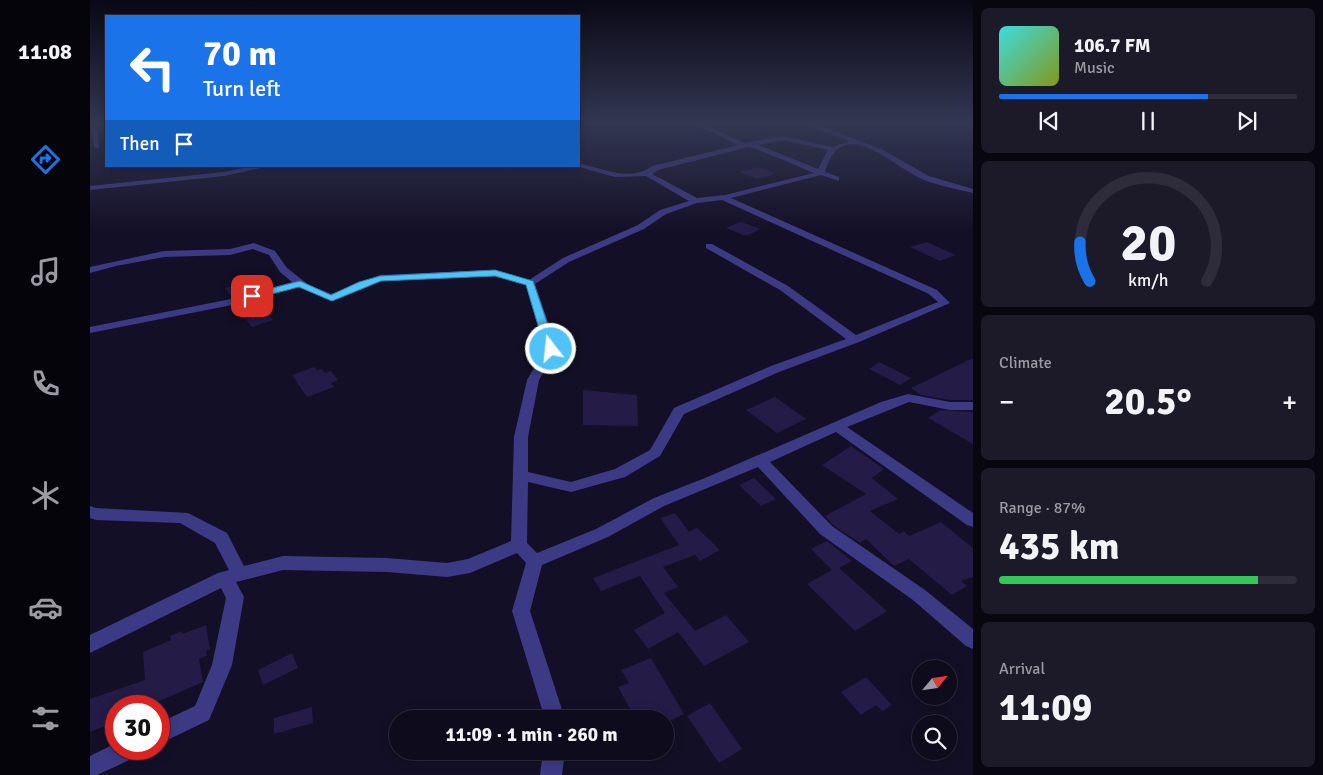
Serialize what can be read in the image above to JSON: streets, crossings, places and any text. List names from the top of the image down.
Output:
{
  "north": "top right",
  "page": {
    "tabs": "11:08",
    "turn": ["70 m", "Turn left"],
    "song": ["106.7 FM", "Music"],
    "then": "Then",
    "tile": [
      "Climate",
      ["Range · 87%", "435 km"],
      ["Arrival", "11:09"]
    ],
    "heat": ["−", "20.5°", "+"],
    "limit": "30",
    "trip": "11:09 · 1 min · 260 m",
    "gauge": ["20", "km/h"]
  }
}
